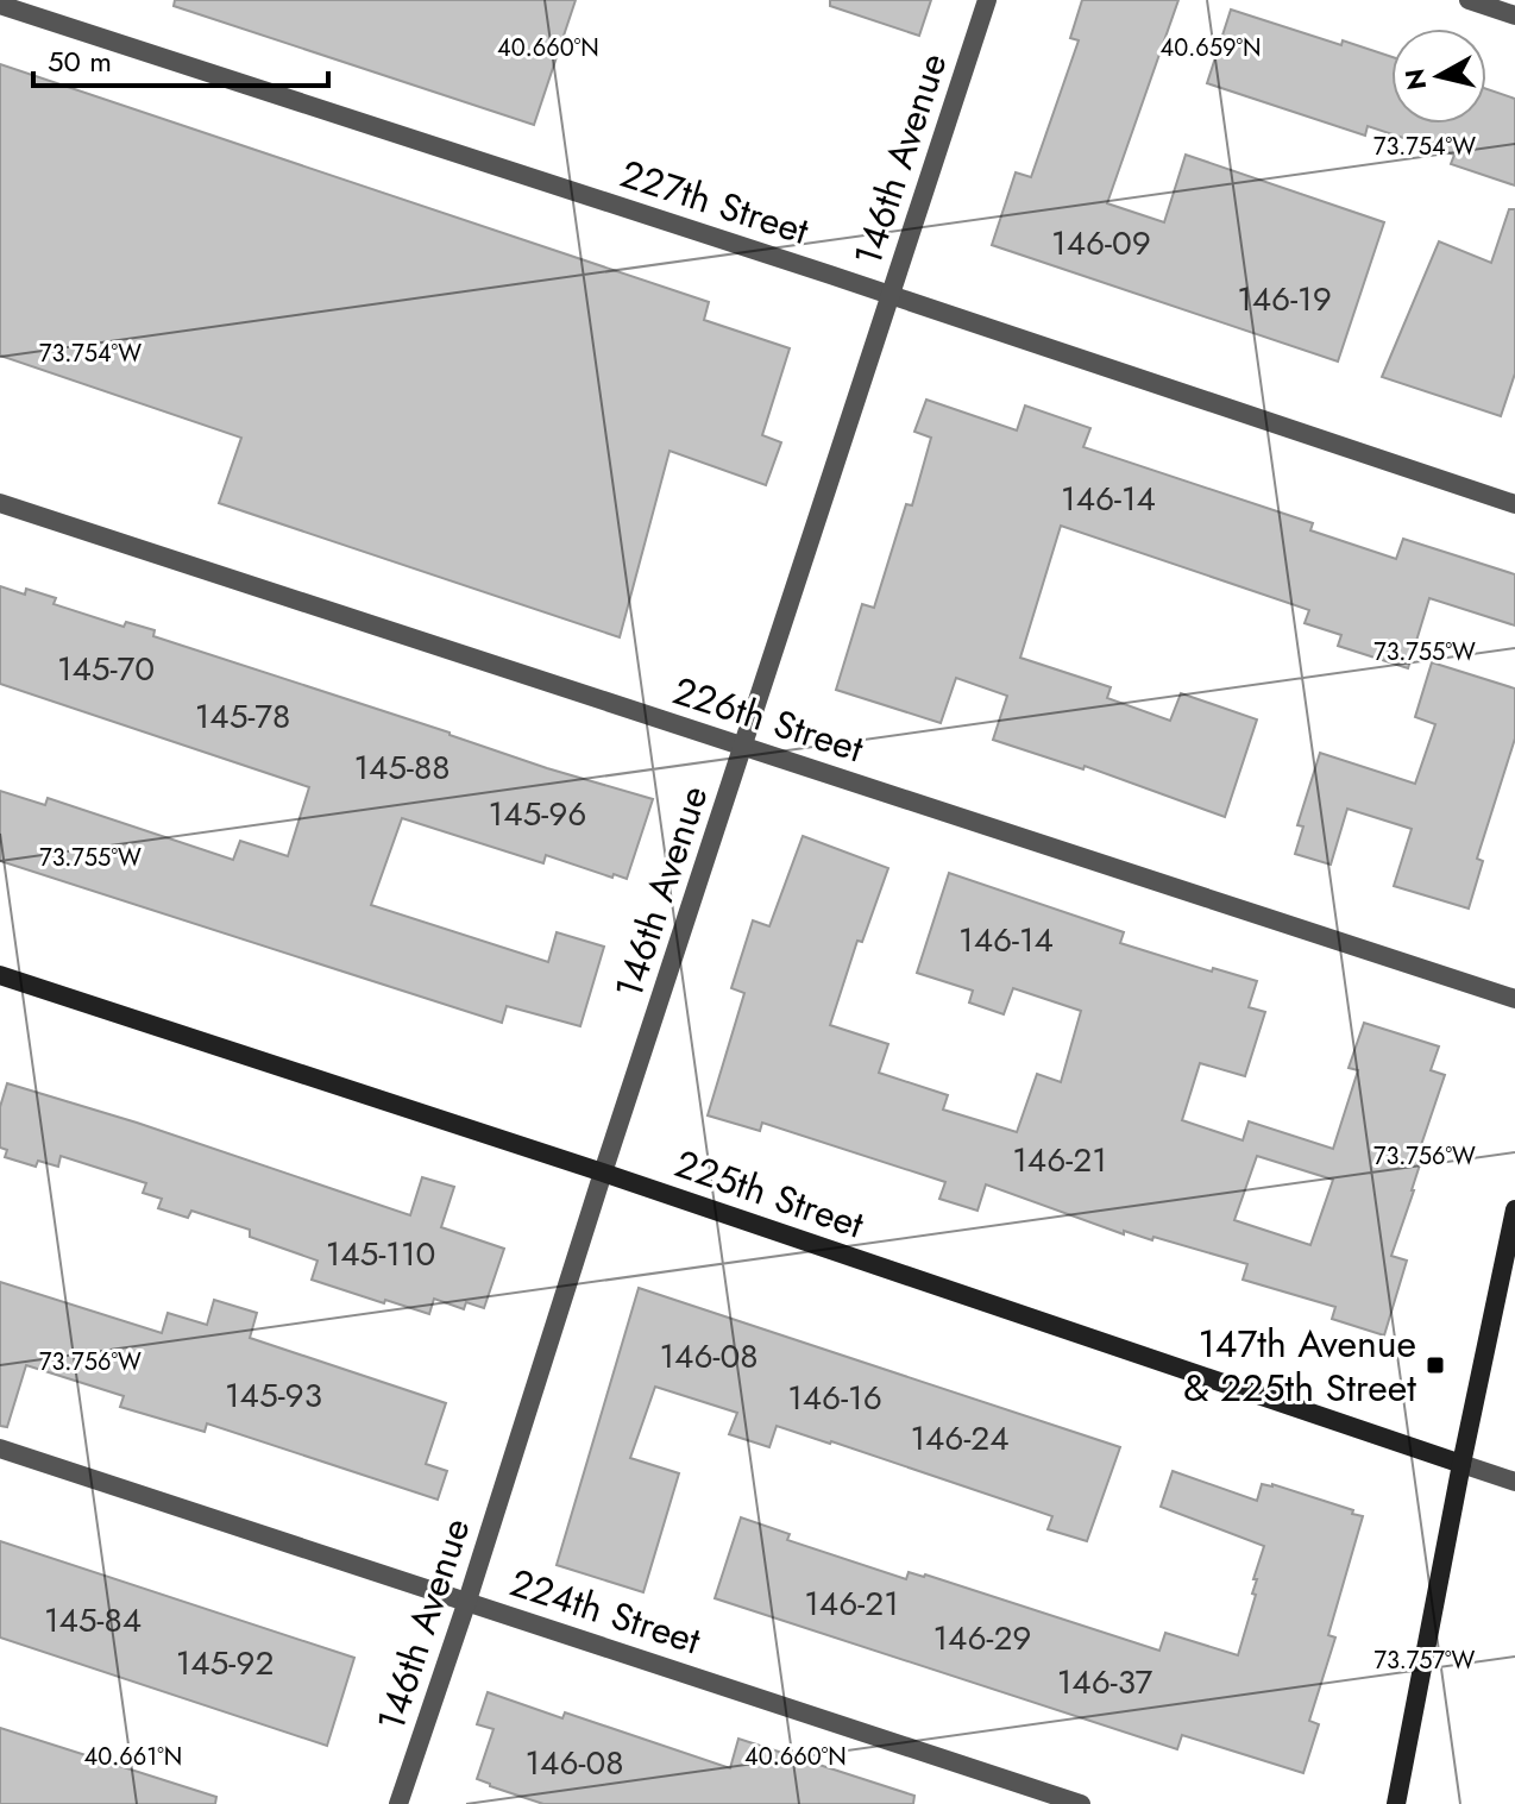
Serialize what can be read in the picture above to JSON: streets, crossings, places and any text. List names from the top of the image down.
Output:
{
  "streets": {
    "street": [
      "146th Avenue",
      "227th Street",
      "226th Street",
      "225th Street",
      "224th Street"
    ]
  },
  "crossings": [
    ["146th Avenue", "227th Street"],
    ["146th Avenue", "226th Street"],
    ["146th Avenue", "225th Street"],
    ["146th Avenue", "224th Street"]
  ],
  "places": {
    "transit": ["147th Avenue & 225th Street"]
  },
  "house_numbers": [
    "146-09",
    "146-19",
    "146-14",
    "145-70",
    "145-78",
    "145-88",
    "145-96",
    "146-14",
    "146-21",
    "145-110",
    "146-08",
    "145-93",
    "146-16",
    "146-24",
    "146-21",
    "145-84",
    "146-29",
    "145-92",
    "146-37",
    "146-08"
  ],
  "scale_bar": "50 m",
  "north": "left",
  "coordinates": [
    "40.660°N",
    "40.659°N",
    "73.754°W",
    "73.755°W",
    "73.756°W",
    "73.757°W",
    "40.661°N"
  ]
}
